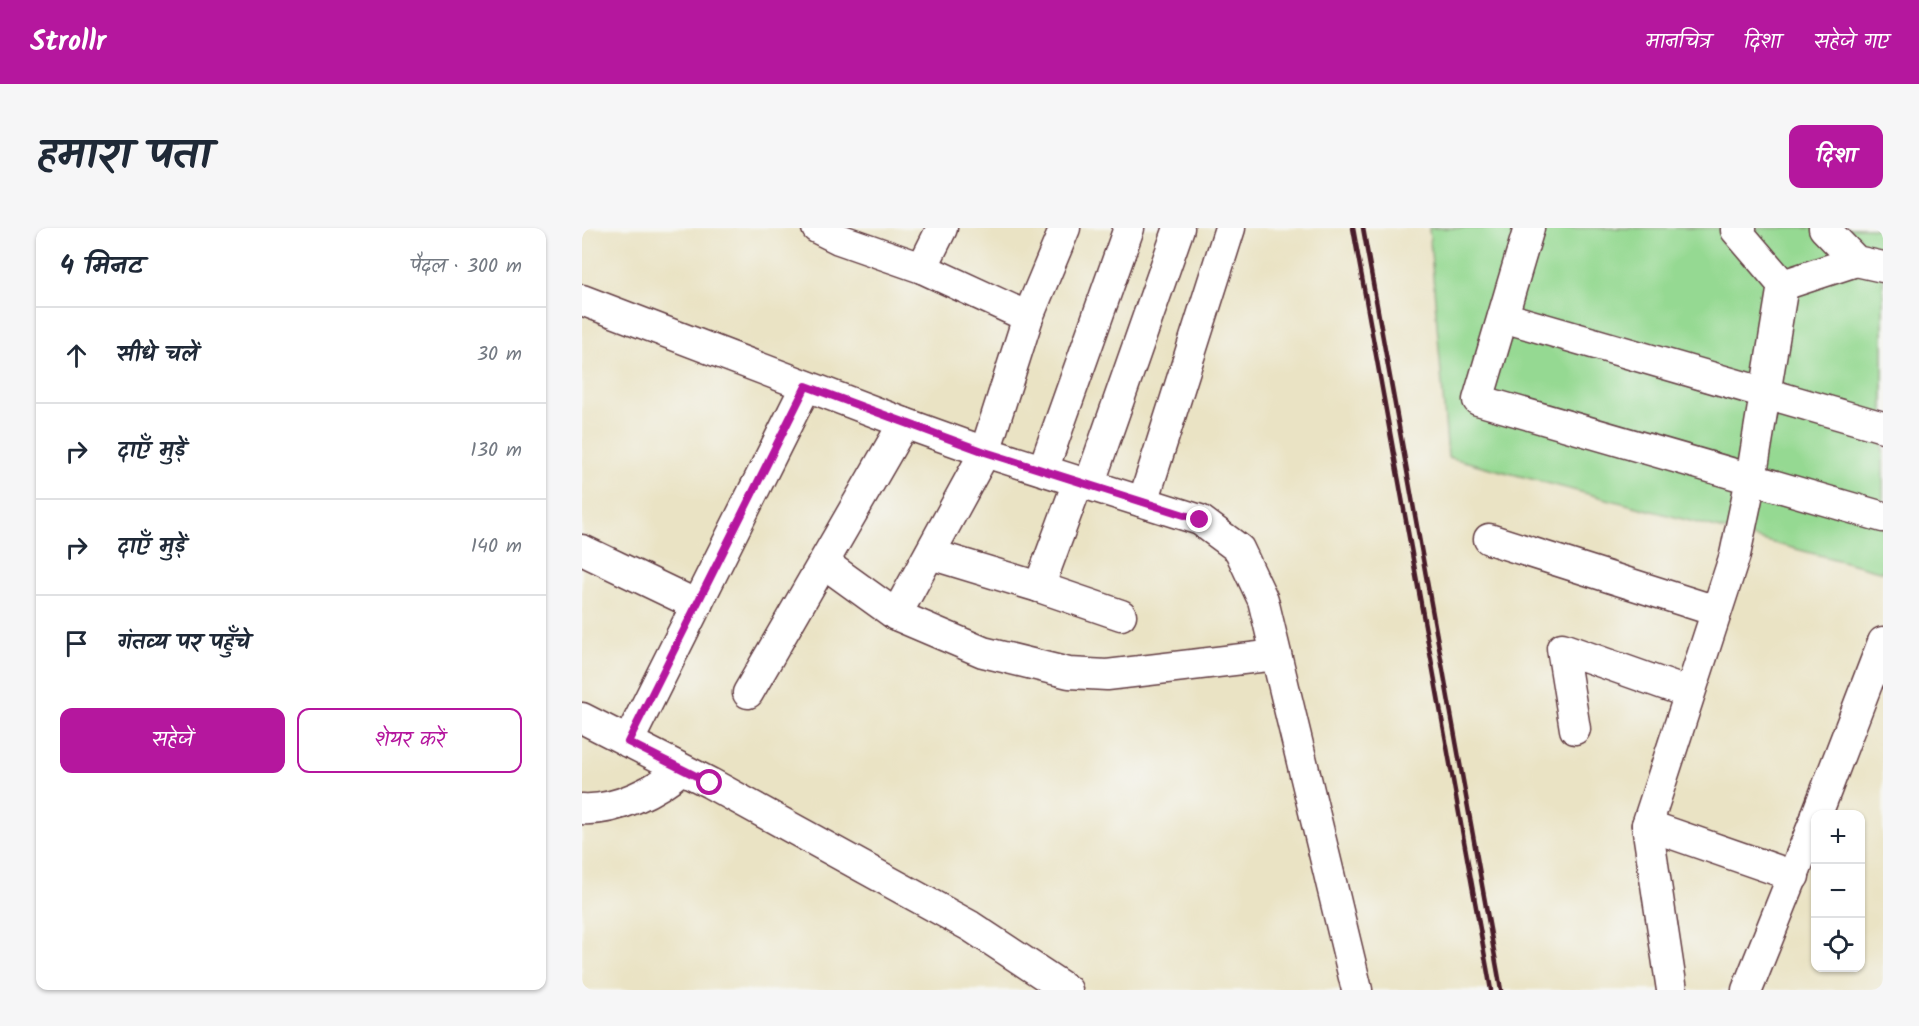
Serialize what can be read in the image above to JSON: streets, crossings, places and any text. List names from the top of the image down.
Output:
{
  "page": {
    "header": "Strollr",
    "nav": ["मानचित्र", "दिशा", "सहेजे गए"],
    "title": "हमारा पता",
    "buttons": [
      "दिशा",
      ["सहेजें", "शेयर करें"]
    ],
    "heading": ["4 मिनट", "पैदल · 300 m"],
    "list": [
      ["सीधे चलें", "30 m"],
      ["दाएँ मुड़ें", "130 m"],
      ["दाएँ मुड़ें", "140 m"],
      "गंतव्य पर पहुँचे"
    ],
    "map_buttons": ["+", "−"]
  }
}
